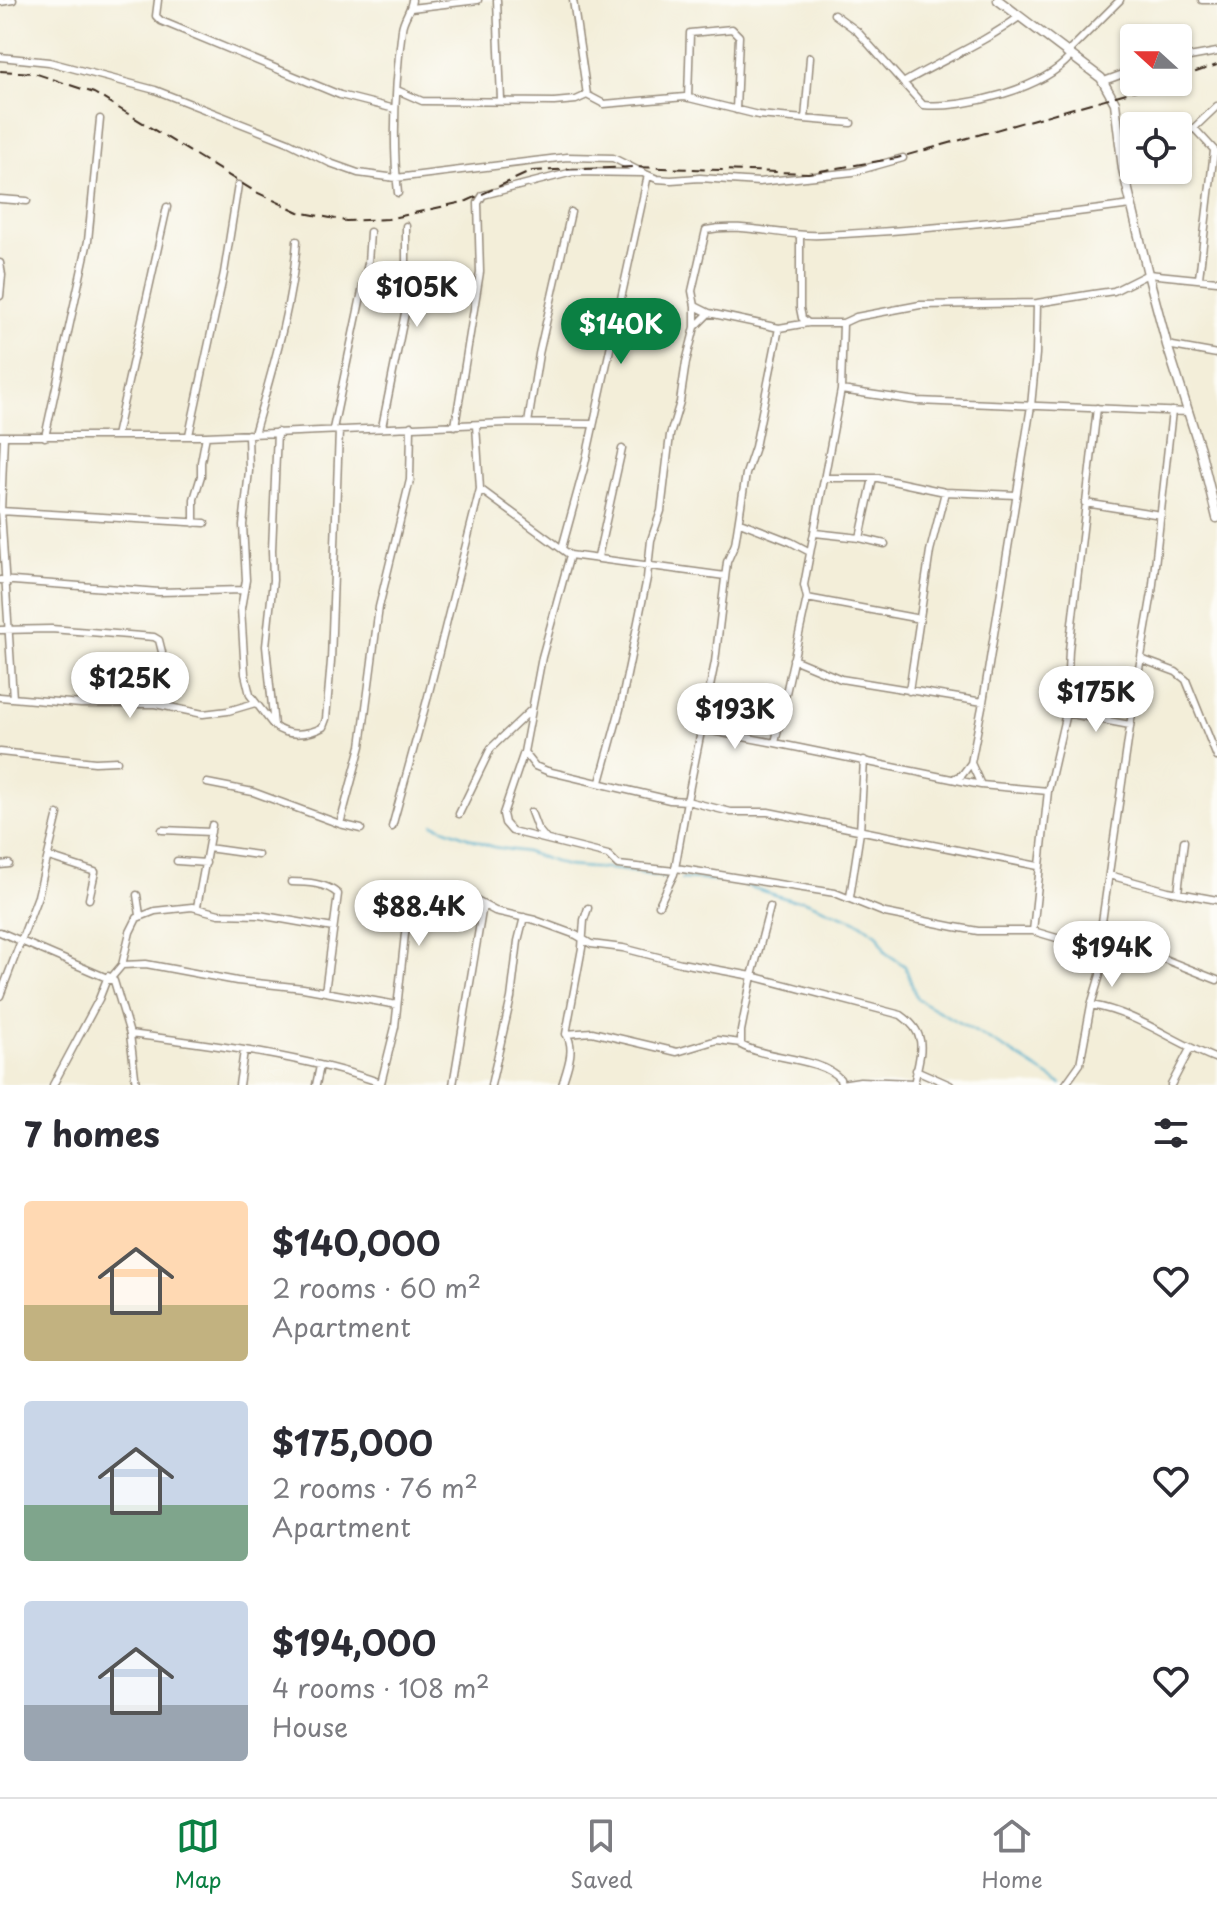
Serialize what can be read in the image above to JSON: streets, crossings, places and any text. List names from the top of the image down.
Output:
{
  "north": "left",
  "page": {
    "price": [
      "$105K",
      "$140K",
      "$125K",
      "$175K",
      "$193K",
      "$88.4K",
      "$194K"
    ],
    "heading": "7 homes",
    "list": [
      {
        "name": "$140,000",
        "note": "2 rooms · 60 m² · Apartment"
      },
      {
        "name": "$175,000",
        "note": "2 rooms · 76 m² · Apartment"
      },
      {
        "name": "$194,000",
        "note": "4 rooms · 108 m² · House"
      }
    ],
    "tabs": ["Map", "Saved", "Home"]
  }
}
